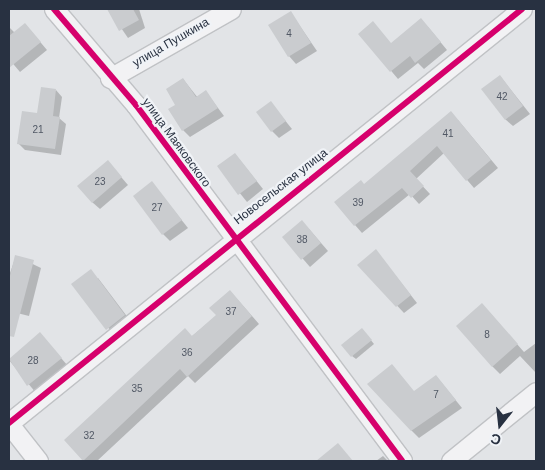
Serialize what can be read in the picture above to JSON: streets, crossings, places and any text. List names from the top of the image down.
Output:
{
  "streets": {
    "street": ["улица Пушкина", "улица Маяковского", "Новосельская улица"]
  },
  "crossings": [
    ["улица Пушкина", "улица Маяковского"],
    ["улица Маяковского", "Новосельская улица"]
  ],
  "house_numbers": [
    "4",
    "42",
    "21",
    "41",
    "23",
    "39",
    "27",
    "38",
    "37",
    "8",
    "36",
    "28",
    "35",
    "7",
    "32"
  ],
  "north": "bottom"
}
